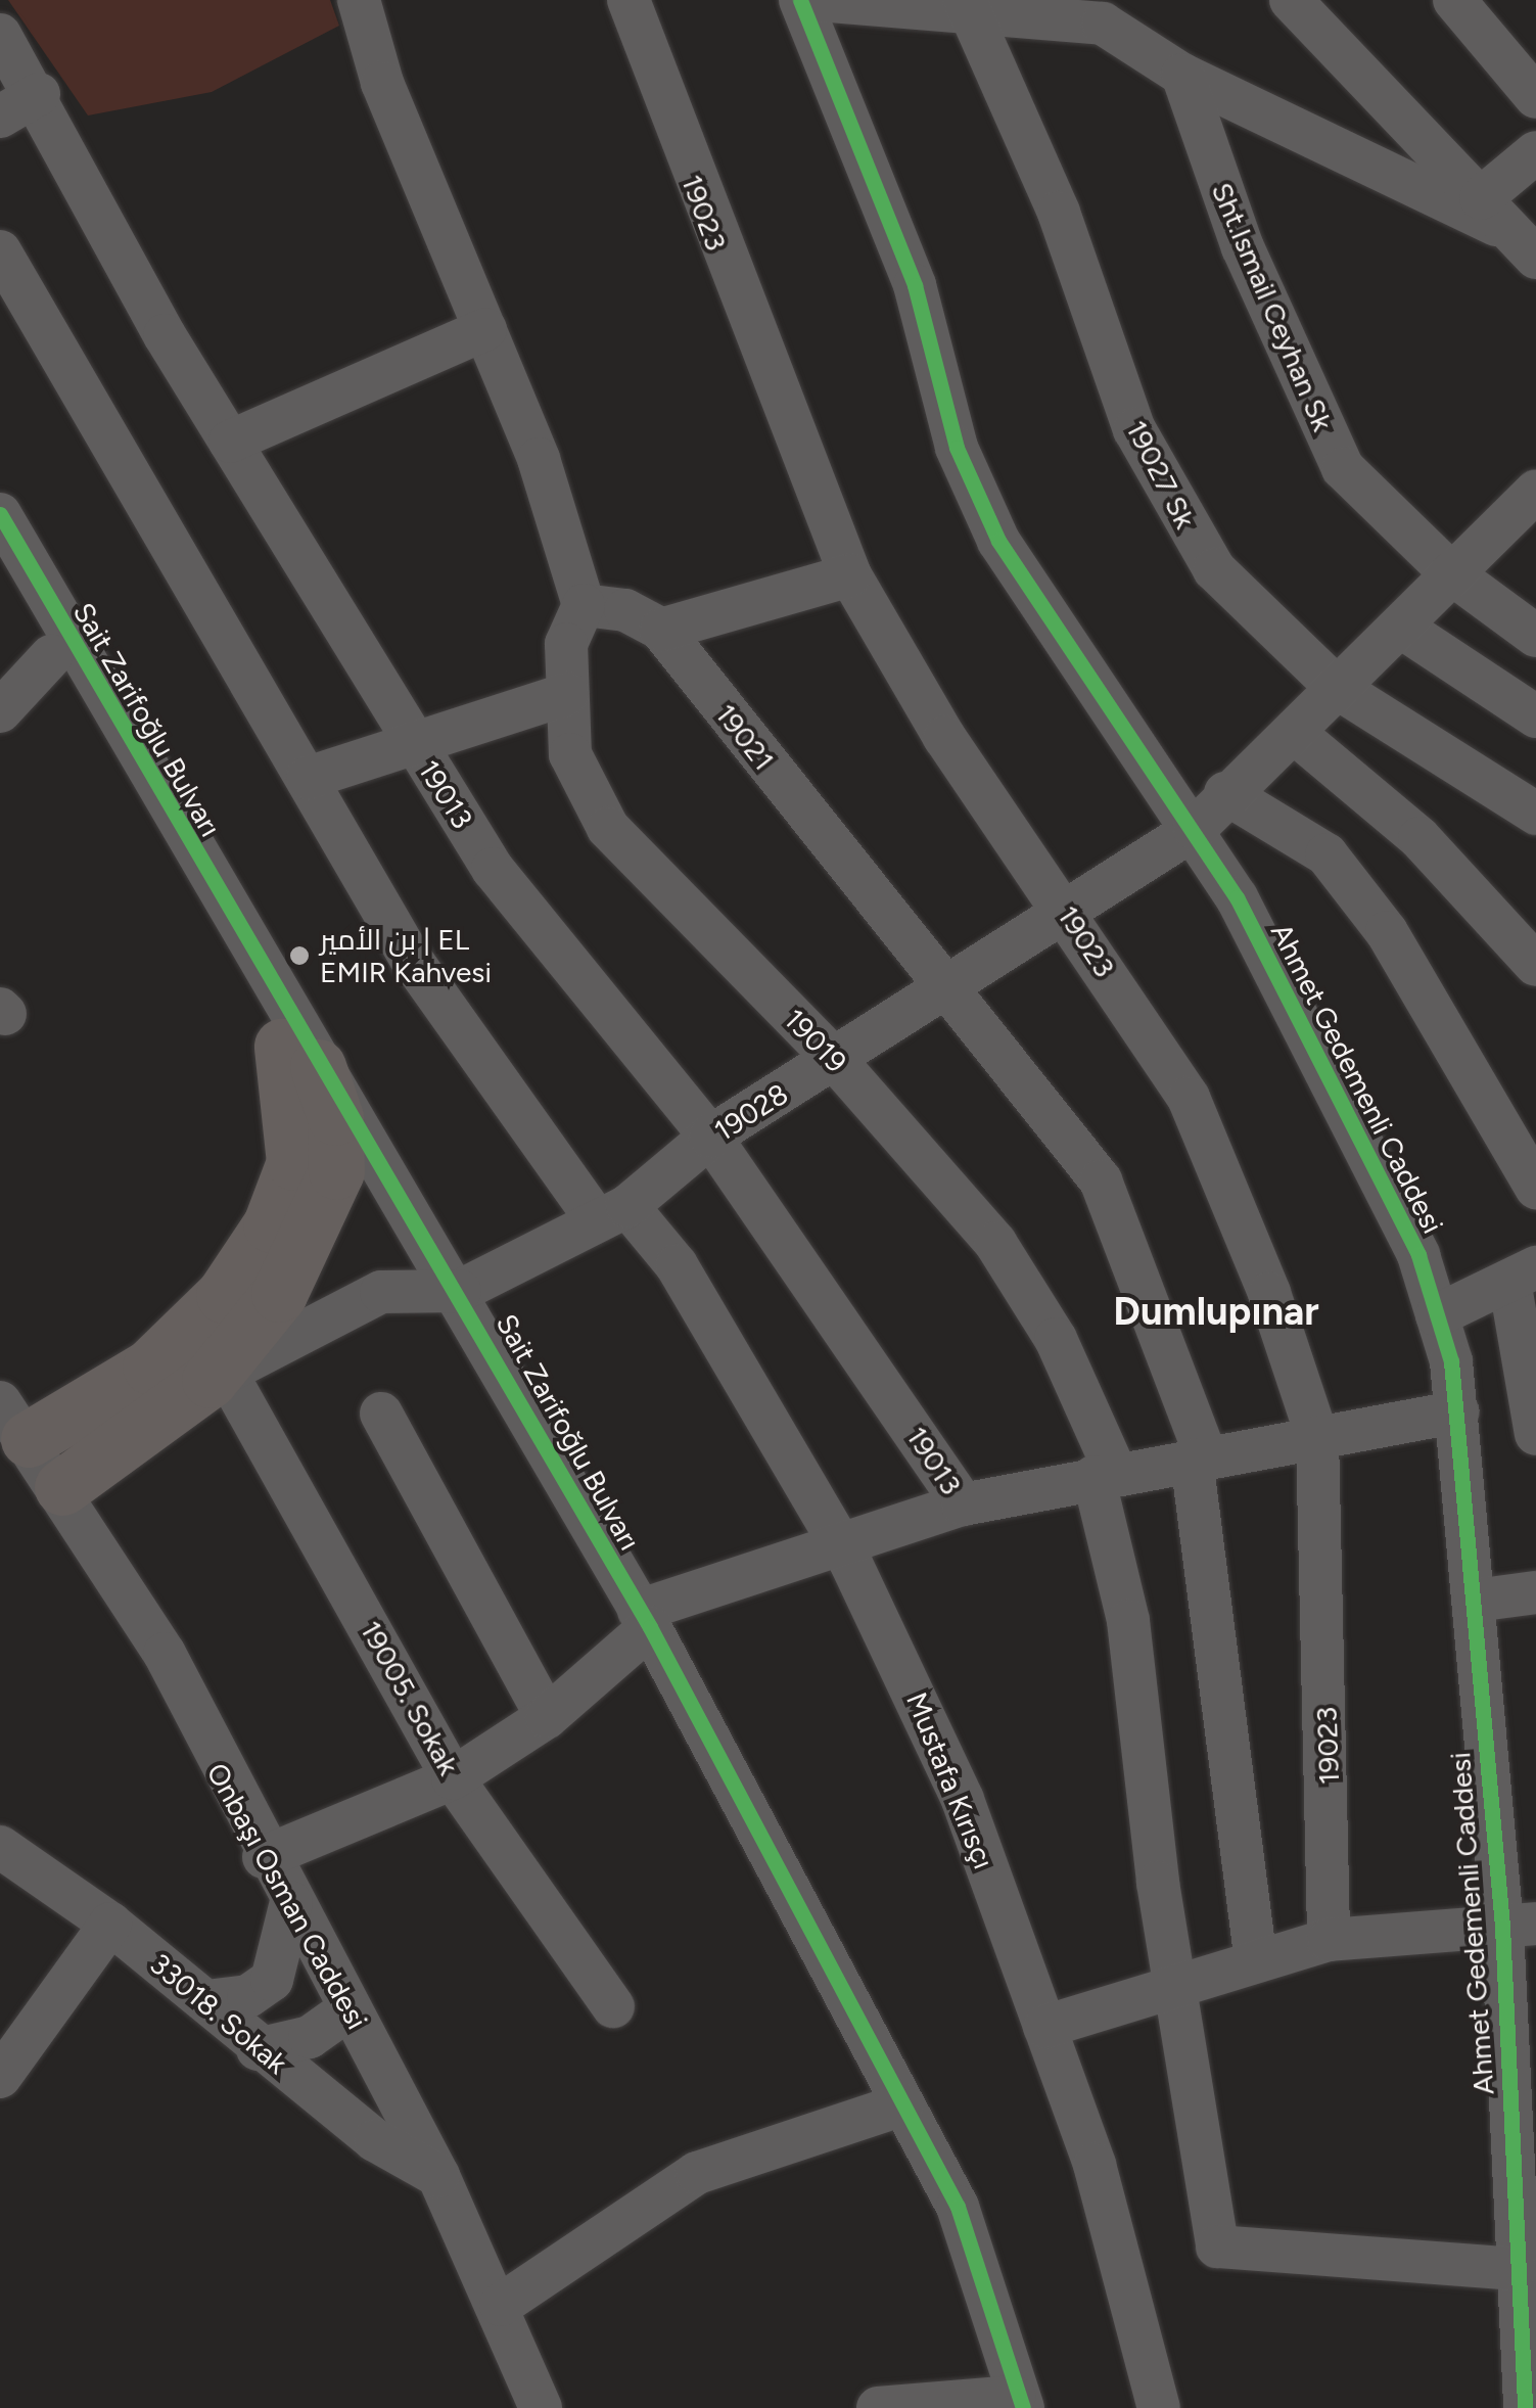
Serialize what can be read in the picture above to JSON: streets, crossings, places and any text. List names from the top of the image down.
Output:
{
  "streets": {
    "street": [
      "19023",
      "Sht.Ismail Ceyhan Sk",
      "19027 Sk",
      "Sait Zarifoğlu Bulvarı",
      "19021",
      "19013",
      "19019",
      "Ahmet Gedemenli Caddesi",
      "19028",
      "19005. Sokak",
      "Mustafa Kırısçı",
      "Onbaşı Osman Caddesi",
      "33018. Sokak"
    ]
  },
  "crossings": [
    ["19023", "19028"],
    ["Sht.Ismail Ceyhan Sk", "19028"],
    ["19027 Sk", "19028"],
    ["Sait Zarifoğlu Bulvarı", "19028"],
    ["19021", "19019"],
    ["19021", "19028"],
    ["19013", "19028"],
    ["19019", "Ahmet Gedemenli Caddesi"],
    ["19019", "19028"],
    ["Ahmet Gedemenli Caddesi", "19028"],
    ["19028", "Mustafa Kırısçı"],
    ["Onbaşı Osman Caddesi", "33018. Sokak"]
  ],
  "districts": ["Dumlupınar"],
  "places": ["بن الأمير | EL EMIR Kahvesi"]
}
